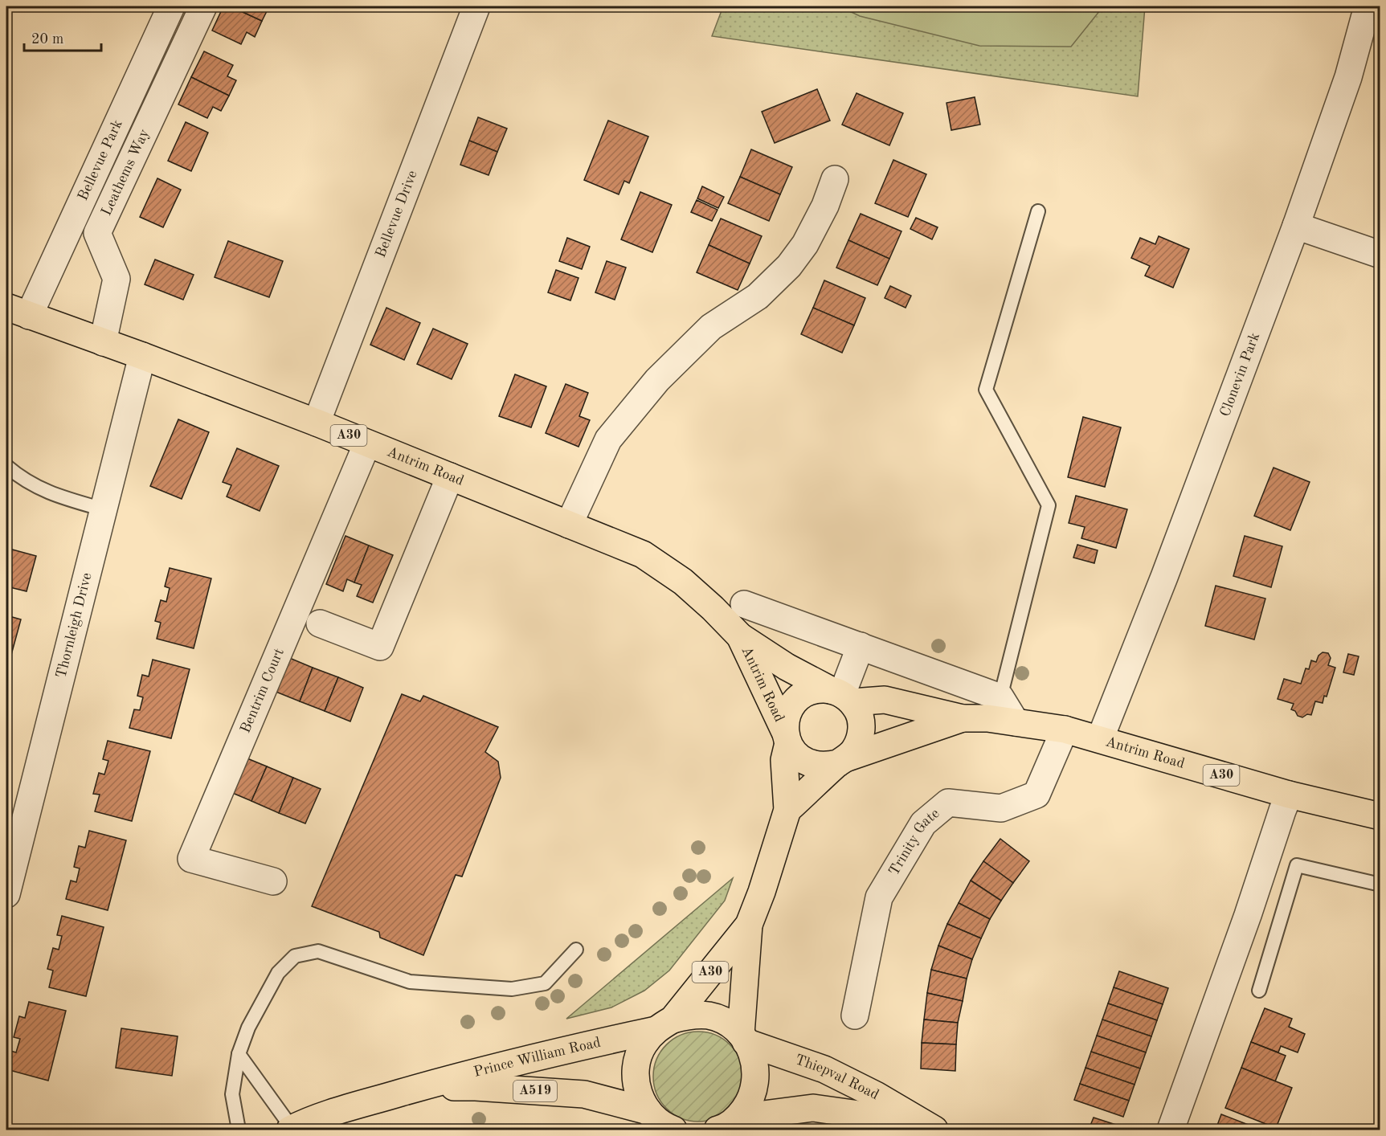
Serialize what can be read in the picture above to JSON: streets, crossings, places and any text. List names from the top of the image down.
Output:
{
  "streets": {
    "main road": [
      "A30",
      "Antrim Road",
      "Prince William Road",
      "Thiepval Road",
      "A519"
    ],
    "street": [
      "Bellevue Park",
      "Leathems Way",
      "Bellevue Drive",
      "Clonevin Park",
      "Thornleigh Drive",
      "Bentrim Court",
      "Trinity Gate"
    ]
  },
  "crossings": [
    ["Bellevue Park", "Antrim Road"],
    ["Leathems Way", "Antrim Road"],
    ["Bellevue Drive", "Antrim Road"],
    ["Clonevin Park", "Antrim Road"],
    ["A30", "Antrim Road"],
    ["A30", "Prince William Road"],
    ["A30", "Thiepval Road"],
    ["A30", "A519"],
    ["Antrim Road", "Thornleigh Drive"],
    ["Antrim Road", "Bentrim Court"],
    ["Antrim Road", "Trinity Gate"],
    ["Prince William Road", "A519"],
    ["Thiepval Road", "A519"]
  ],
  "scale_bar": "20 m"
}
